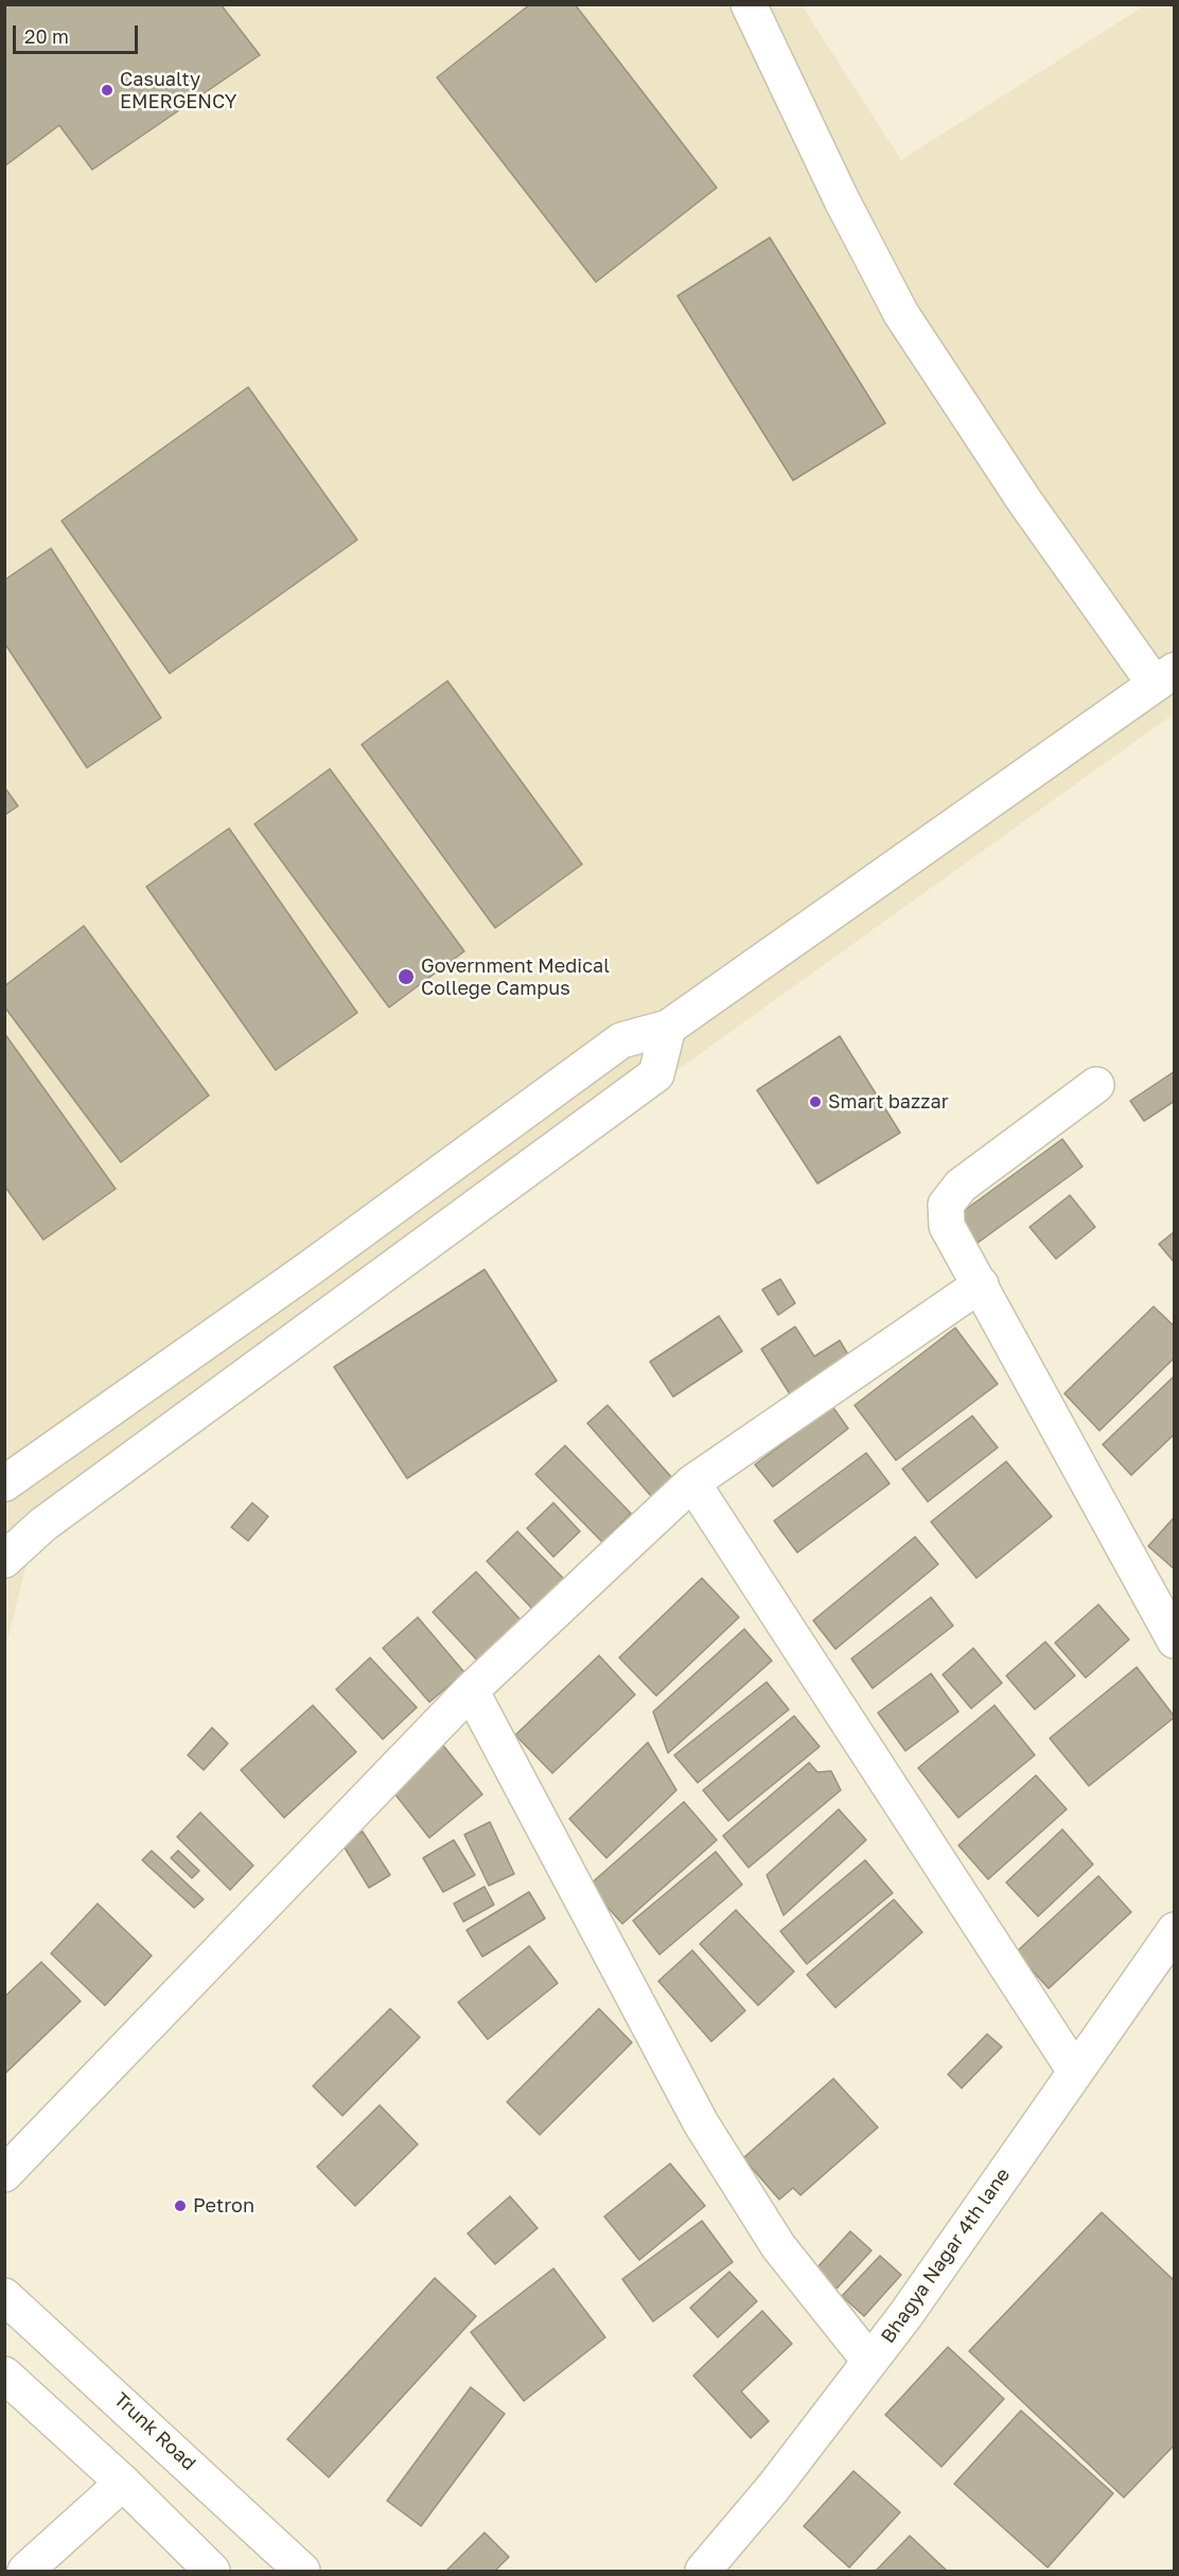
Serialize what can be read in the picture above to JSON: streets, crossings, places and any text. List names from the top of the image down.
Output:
{
  "streets": {
    "street": ["Bhagya Nagar 4th lane", "Trunk Road"]
  },
  "places": [
    "Casualty EMERGENCY",
    "Government Medical College Campus",
    "Smart bazzar",
    "Petron"
  ],
  "scale_bar": "20 m"
}
